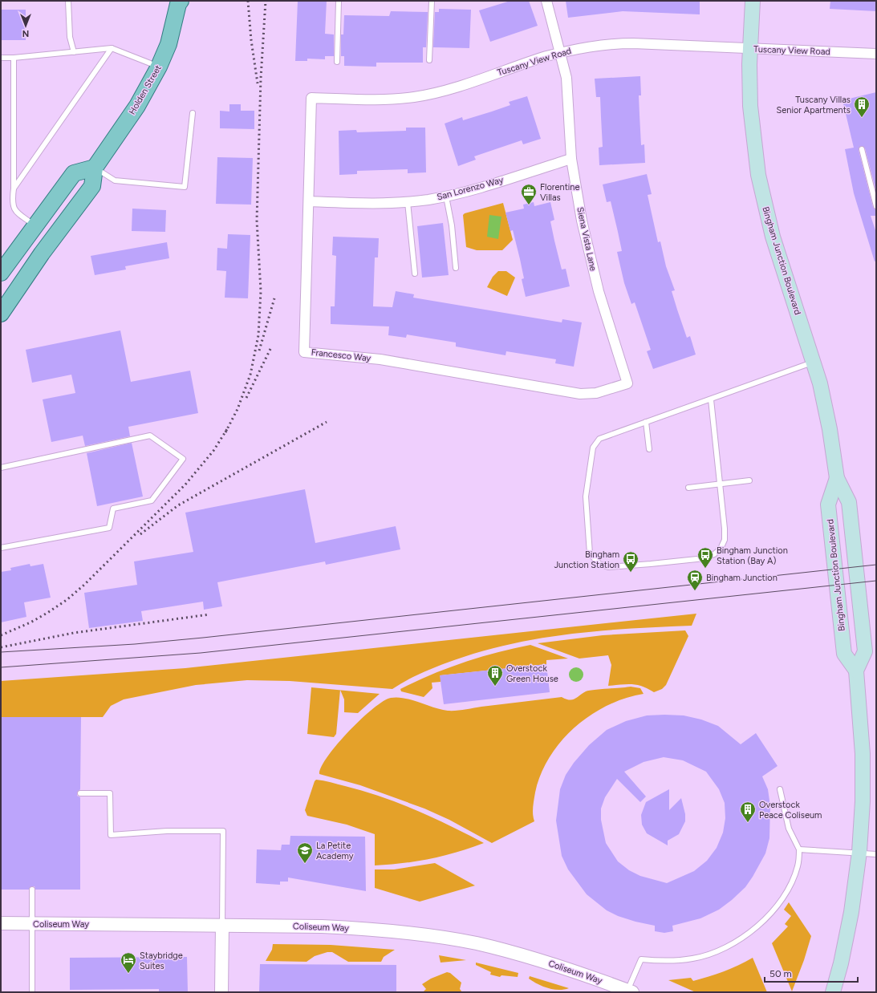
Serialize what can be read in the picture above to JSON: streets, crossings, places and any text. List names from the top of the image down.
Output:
{
  "streets": {
    "main road": ["Holden Street", "Bingham Junction Boulevard"],
    "street": [
      "Tuscany View Road",
      "San Lorenzo Way",
      "Siena Vista Lane",
      "Francesco Way",
      "Coliseum Way"
    ]
  },
  "crossings": [
    ["Tuscany View Road", "Siena Vista Lane"],
    ["Tuscany View Road", "Bingham Junction Boulevard"],
    ["Tuscany View Road", "Francesco Way"],
    ["San Lorenzo Way", "Siena Vista Lane"],
    ["San Lorenzo Way", "Francesco Way"],
    ["Siena Vista Lane", "Francesco Way"]
  ],
  "places": {
    "building": ["Tuscany Villas Senior Apartments", "Overstock Green House", "Overstock Peace Coliseum"],
    "office": ["Florentine Villas"],
    "bus stop": ["Bingham Junction Station (Bay A)", "Bingham Junction Station"],
    "station": ["Bingham Junction"],
    "school or university": ["La Petite Academy"],
    "hotel": ["Staybridge Suites"]
  },
  "scale_bar": "50 m",
  "north": "bottom"
}
